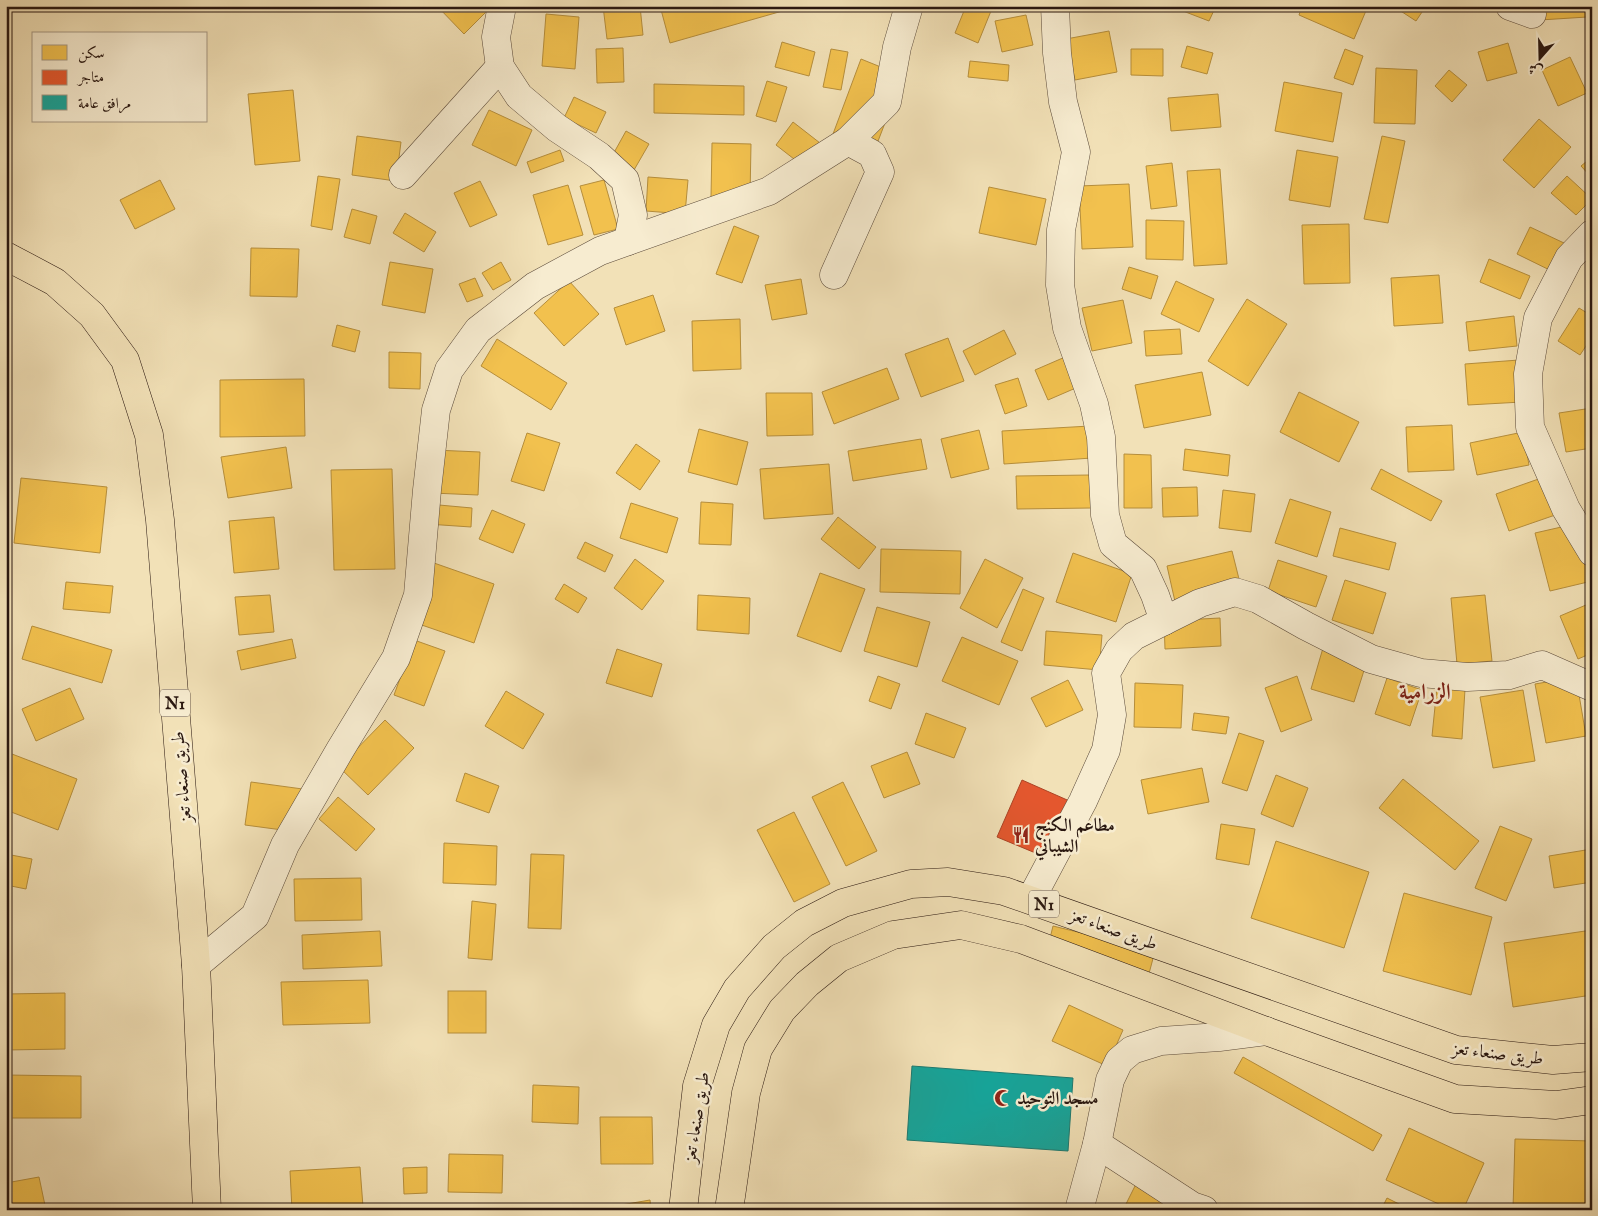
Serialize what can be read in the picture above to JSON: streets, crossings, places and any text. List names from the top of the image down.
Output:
{
  "streets": {
    "highway": ["N1", "طريق صنعاء تعز"]
  },
  "districts": ["الزرامية"],
  "places": {
    "restaurant": ["مطاعم الكنج الشيباني"],
    "mosque": ["مسجد التوحيد"]
  },
  "legend": ["سكن", "متاجر", "مرافق عامة"],
  "north": "bottom"
}
